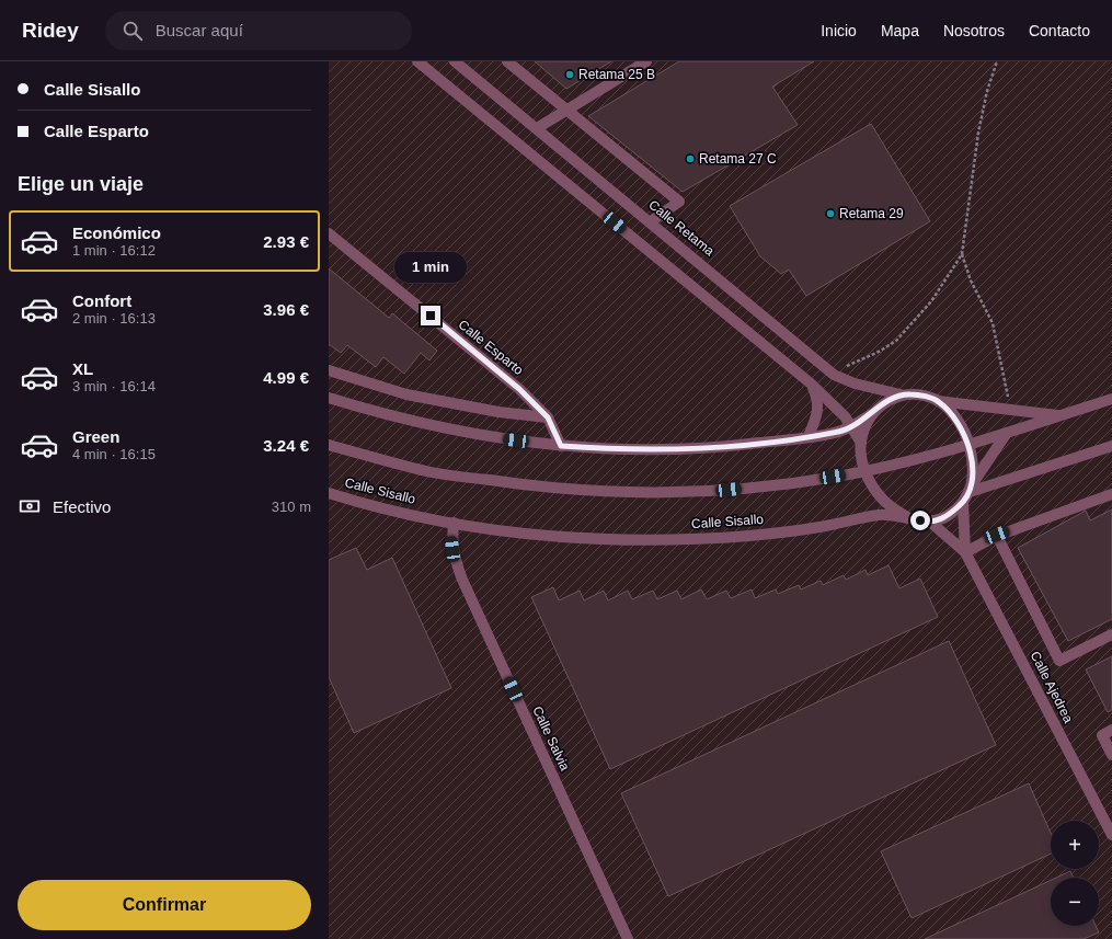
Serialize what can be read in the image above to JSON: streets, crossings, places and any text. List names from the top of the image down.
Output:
{
  "streets": {
    "street": [
      "Calle Retama",
      "Calle Esparto",
      "Calle Sisallo",
      "Calle Ajedrea",
      "Calle Salvia"
    ]
  },
  "crossings": [
    ["Calle Sisallo", "Calle Ajedrea"],
    ["Calle Sisallo", "Calle Salvia"]
  ],
  "places": ["Retama 25 B", "Retama 27 C", "Retama 29"],
  "page": {
    "header": "Ridey",
    "search": "Buscar aquí",
    "nav": [
      "Inicio",
      "Mapa",
      "Nosotros",
      "Contacto"
    ],
    "banner": ["Calle Sisallo", "Calle Esparto"],
    "heading": "Elige un viaje",
    "list": [
      {
        "name": "Económico",
        "note": "1 min · 16:12",
        "value": "2.93 €"
      },
      {
        "name": "Confort",
        "note": "2 min · 16:13",
        "value": "3.96 €"
      },
      {
        "name": "XL",
        "note": "3 min · 16:14",
        "value": "4.99 €"
      },
      {
        "name": "Green",
        "note": "4 min · 16:15",
        "value": "3.24 €"
      }
    ],
    "bubble": "1 min",
    "pay": ["Efectivo", "310 m"],
    "map_buttons": ["+", "−"],
    "buttons": "Confirmar"
  }
}
